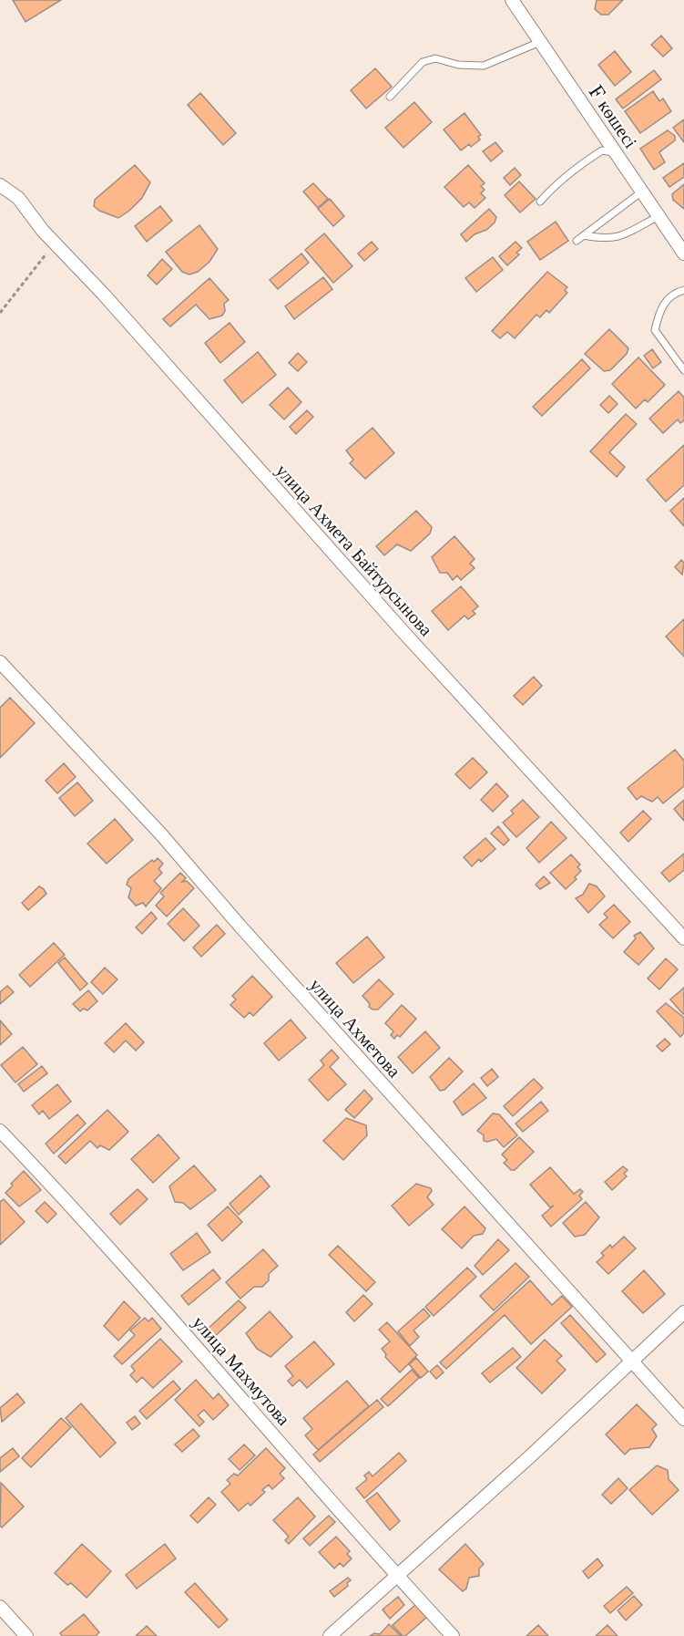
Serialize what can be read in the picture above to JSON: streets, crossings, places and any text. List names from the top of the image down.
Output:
{
  "streets": {
    "street": [
      "F көшесі",
      "улица Ахмета Байтурсынова",
      "улица Ахметова",
      "улица Махмутова"
    ]
  }
}
